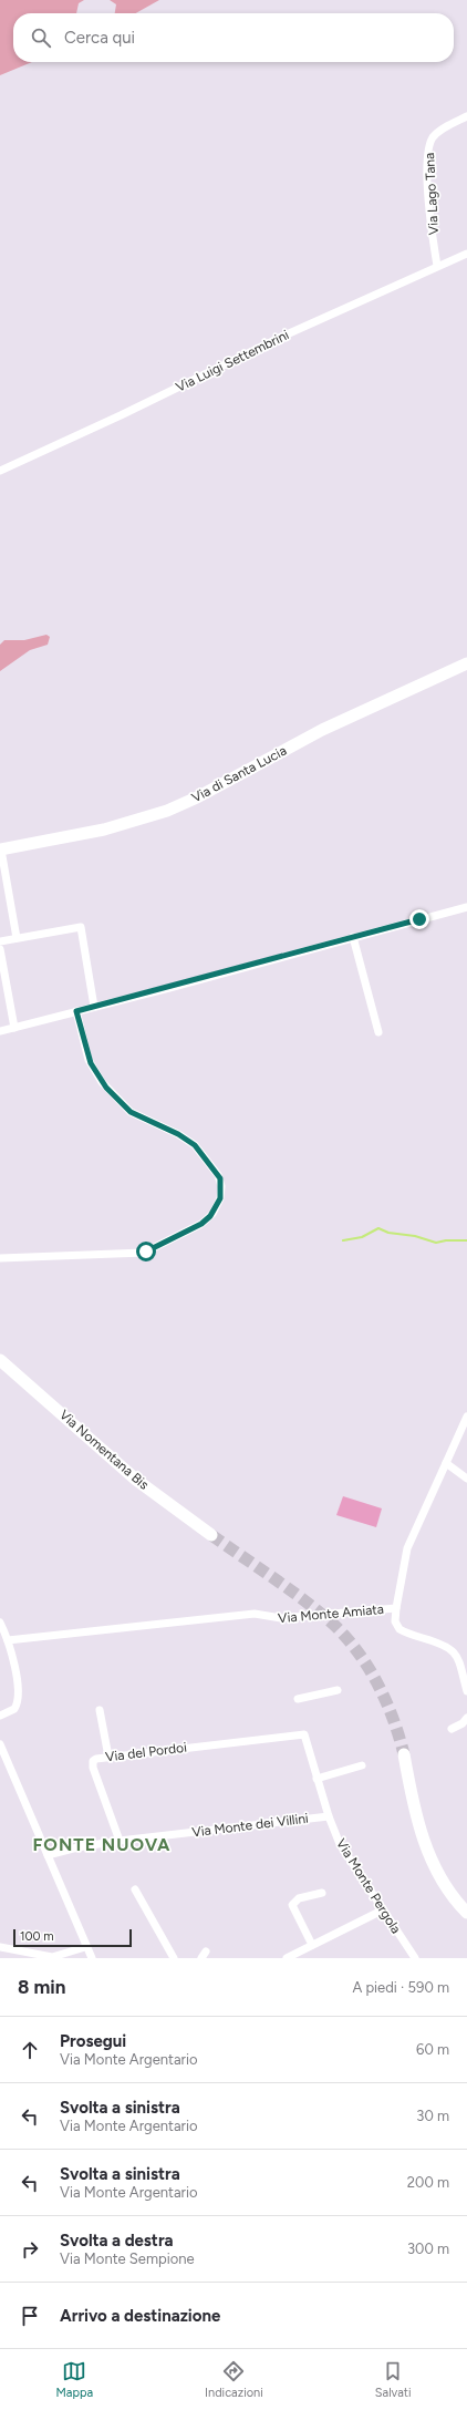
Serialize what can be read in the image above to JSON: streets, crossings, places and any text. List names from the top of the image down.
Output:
{
  "streets": {
    "street": [
      "Via Lago Tana",
      "Via Luigi Settembrini",
      "Via di Santa Lucia",
      "Via Nomentana Bis",
      "Via Monte Amiata",
      "Via del Pordoi",
      "Via Monte dei Villini",
      "Via Monte Pergola"
    ]
  },
  "crossings": [
    ["Via Lago Tana", "Via Luigi Settembrini"],
    ["Via del Pordoi", "Via Monte dei Villini"],
    ["Via del Pordoi", "Via Monte Pergola"],
    ["Via Monte dei Villini", "Via Monte Pergola"]
  ],
  "districts": ["FONTE NUOVA"],
  "scale_bar": "100 m",
  "page": {
    "search": "Cerca qui",
    "scale": "100 m",
    "heading": ["8 min", "A piedi · 590 m"],
    "list": [
      ["Prosegui", "Via Monte Argentario", "60 m"],
      ["Svolta a sinistra", "Via Monte Argentario", "30 m"],
      ["Svolta a sinistra", "Via Monte Argentario", "200 m"],
      ["Svolta a destra", "Via Monte Sempione", "300 m"],
      "Arrivo a destinazione"
    ],
    "nav": ["Mappa", "Indicazioni", "Salvati"]
  }
}
